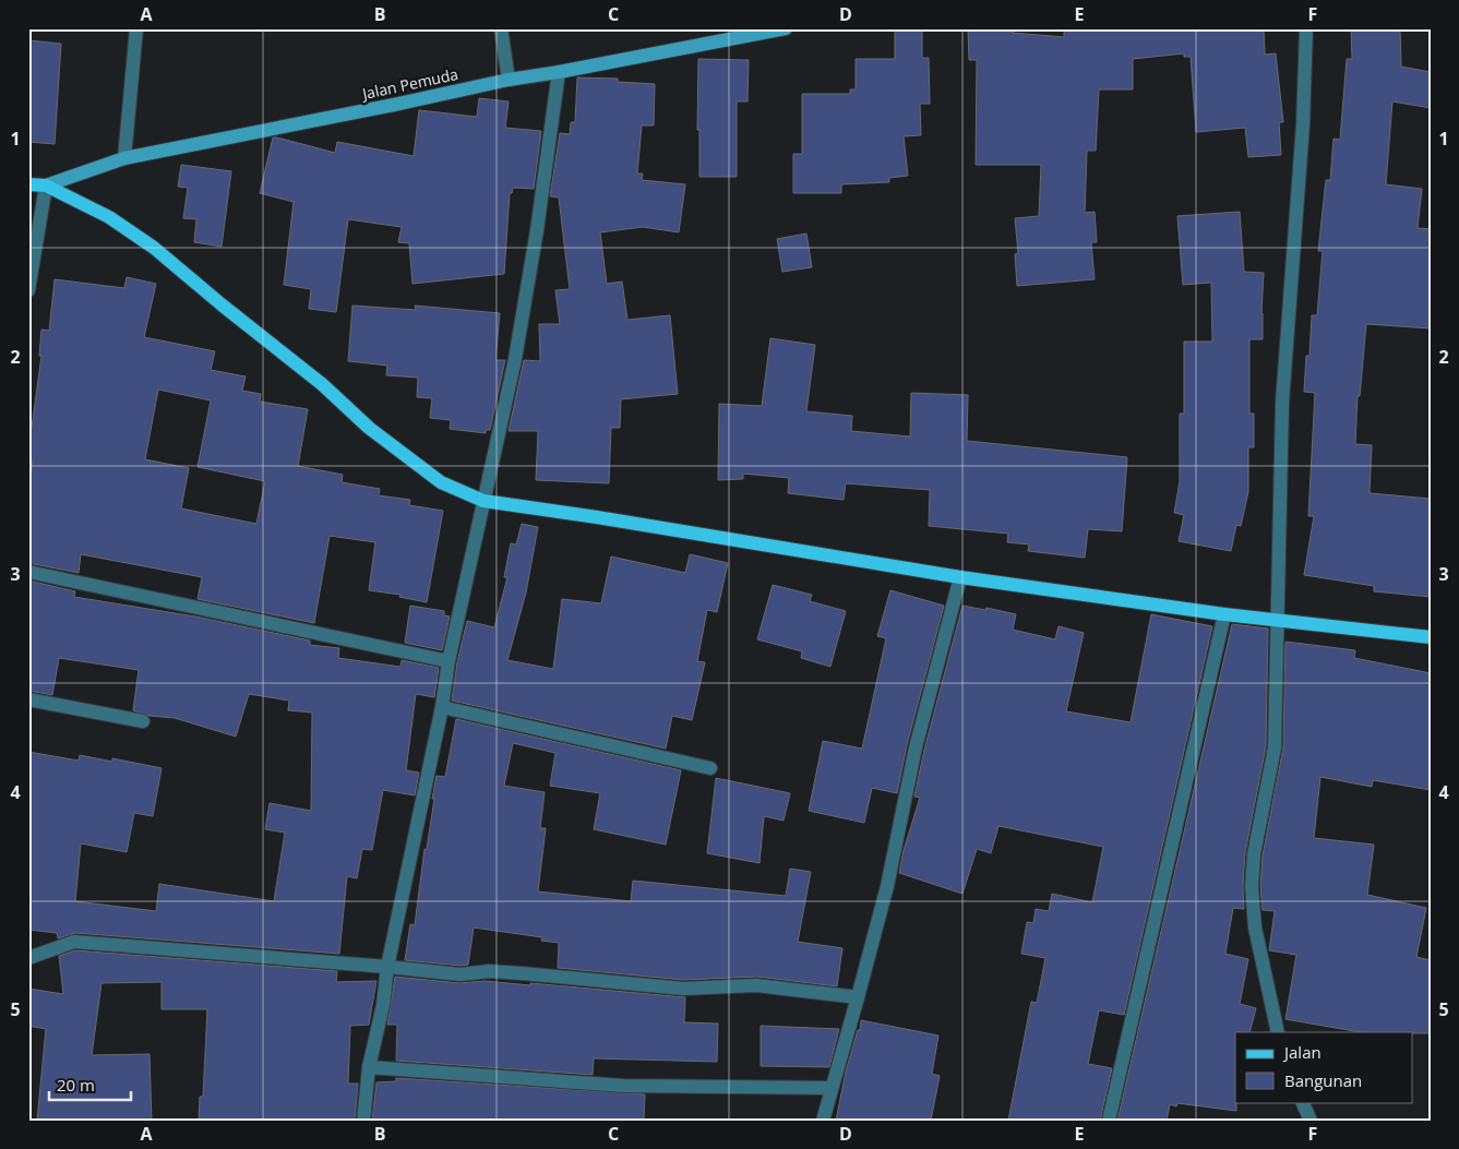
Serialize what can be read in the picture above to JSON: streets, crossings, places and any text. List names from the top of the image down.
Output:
{
  "streets": {
    "street": ["Jalan Pemuda"]
  },
  "legend": ["Jalan", "Bangunan"],
  "scale_bar": "20 m",
  "grid": {
    "columns": [
      "A",
      "B",
      "C",
      "D",
      "E",
      "F"
    ],
    "rows": [
      "1",
      "2",
      "3",
      "4",
      "5"
    ]
  }
}
